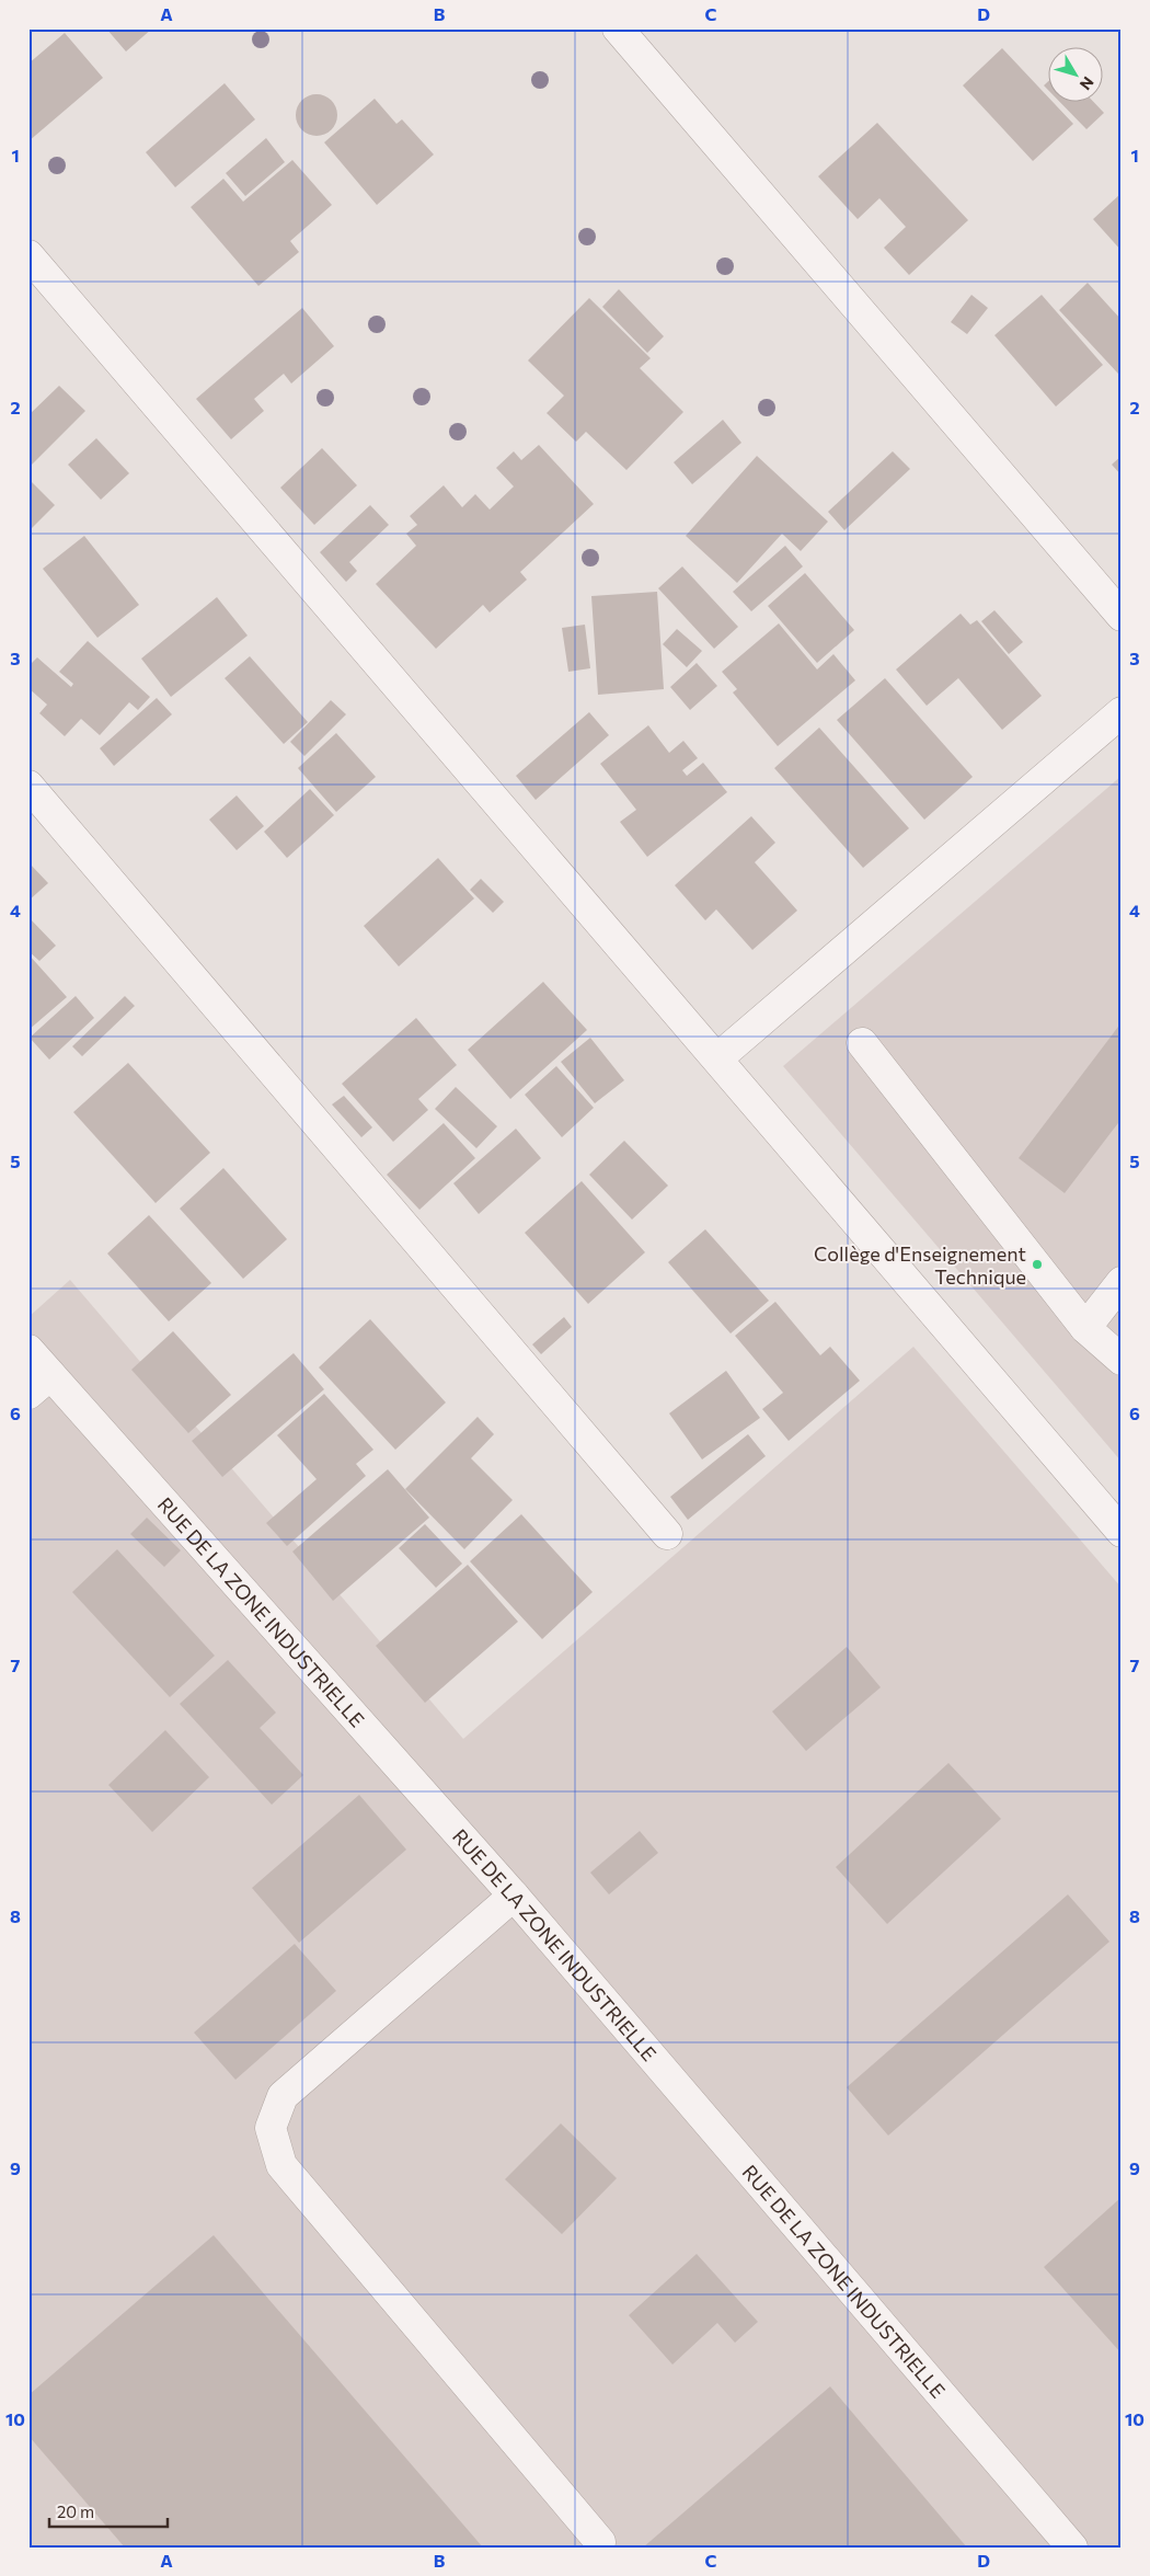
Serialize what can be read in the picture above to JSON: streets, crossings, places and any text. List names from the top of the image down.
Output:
{
  "streets": {
    "street": ["RUE DE LA ZONE INDUSTRIELLE"]
  },
  "places": ["Collège d'Enseignement Technique"],
  "scale_bar": "20 m",
  "north": "bottom right",
  "grid": {
    "columns": [
      "A",
      "B",
      "C",
      "D"
    ],
    "rows": [
      "1",
      "2",
      "3",
      "4",
      "5",
      "6",
      "7",
      "8",
      "9",
      "10"
    ]
  }
}
